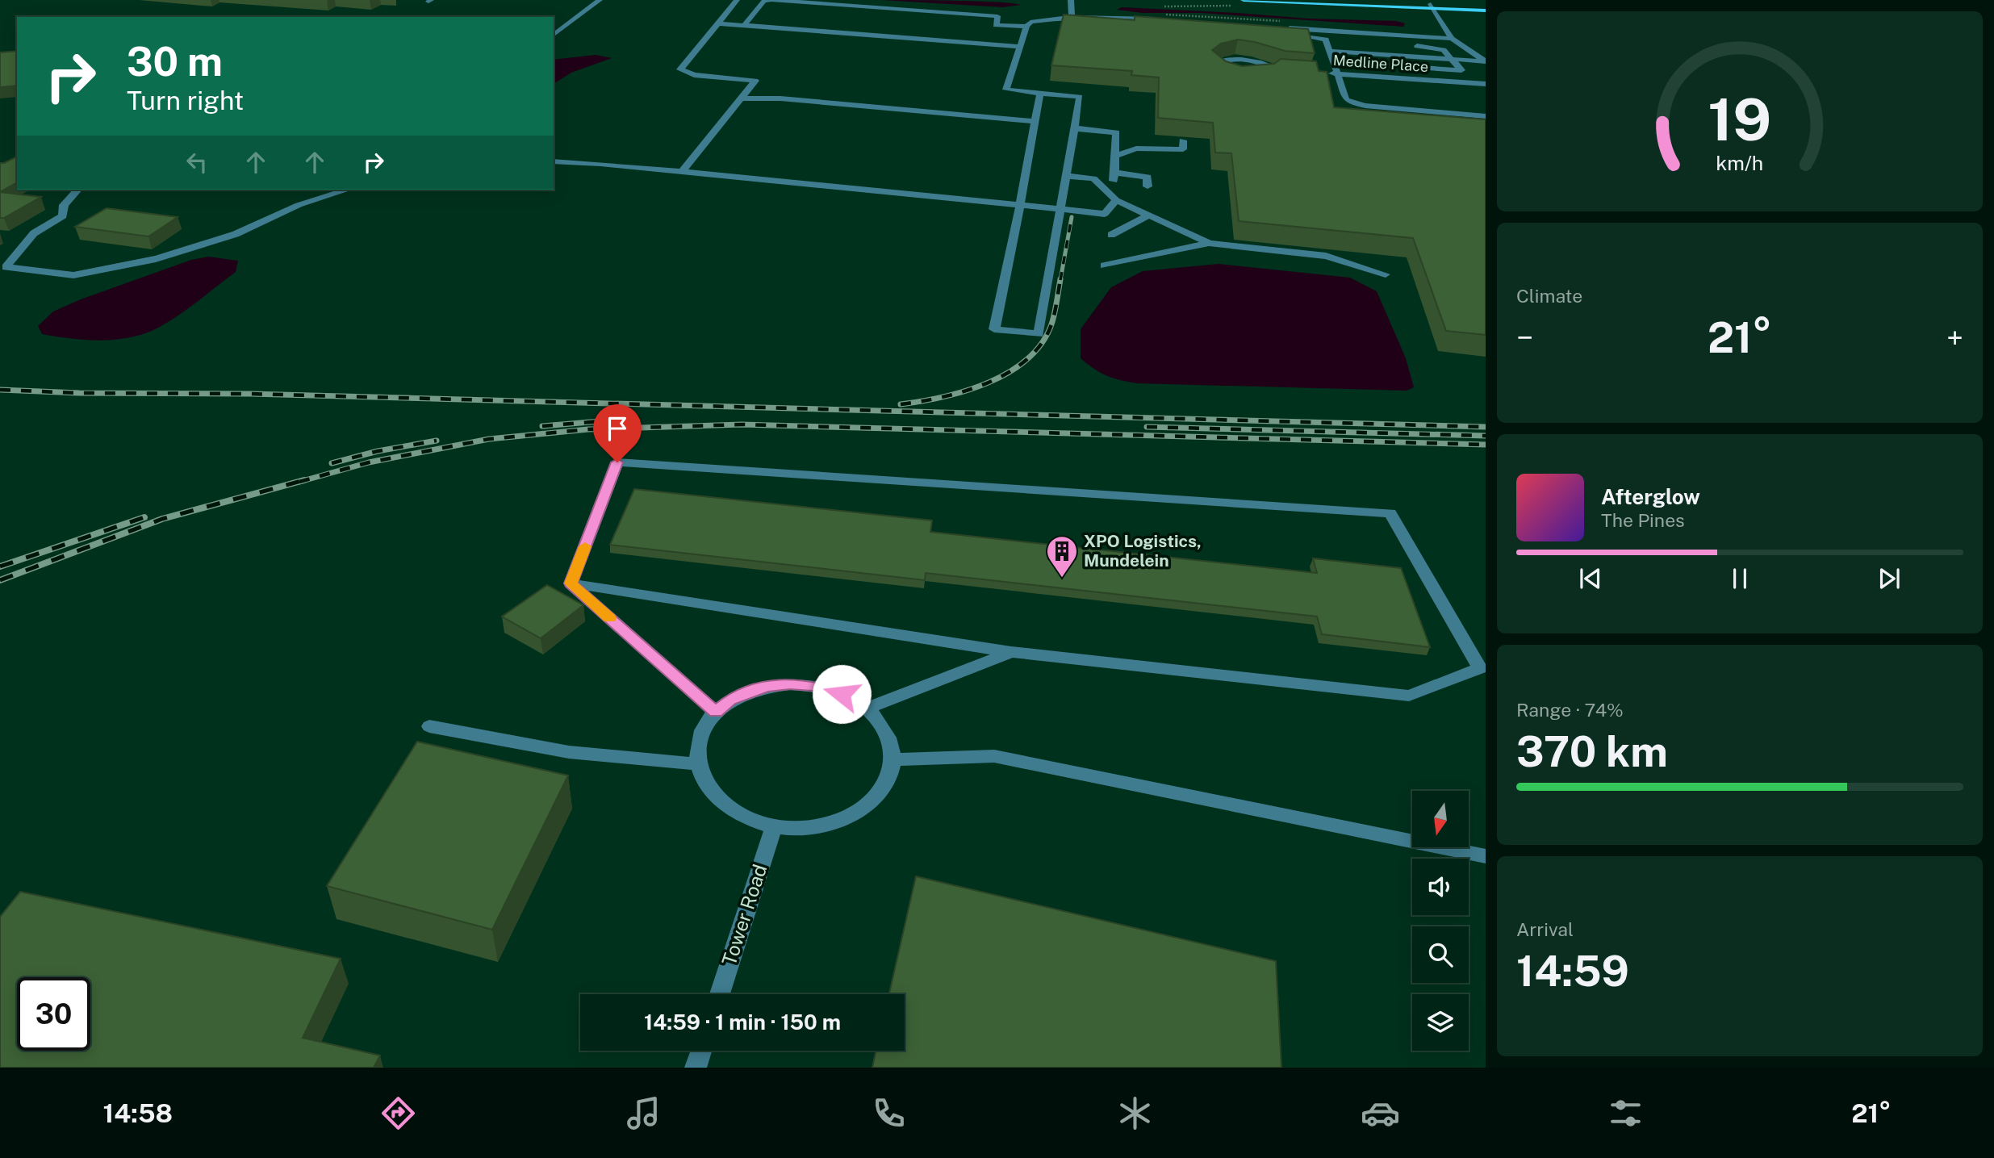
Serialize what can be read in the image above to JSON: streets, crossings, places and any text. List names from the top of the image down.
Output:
{
  "streets": {
    "street": ["Medline Place", "Tower Road"]
  },
  "places": {
    "building": ["XPO Logistics, Mundelein"]
  },
  "north": "bottom",
  "page": {
    "turn": ["30 m", "Turn right"],
    "tile": [
      "Climate",
      ["Range · 74%", "370 km"],
      ["Arrival", "14:59"]
    ],
    "heat": ["−", "21°", "+"],
    "song": ["Afterglow", "The Pines"],
    "limit": "30",
    "trip": "14:59 · 1 min · 150 m",
    "tabs": ["14:58", "21°"],
    "gauge": ["19", "km/h"]
  }
}
